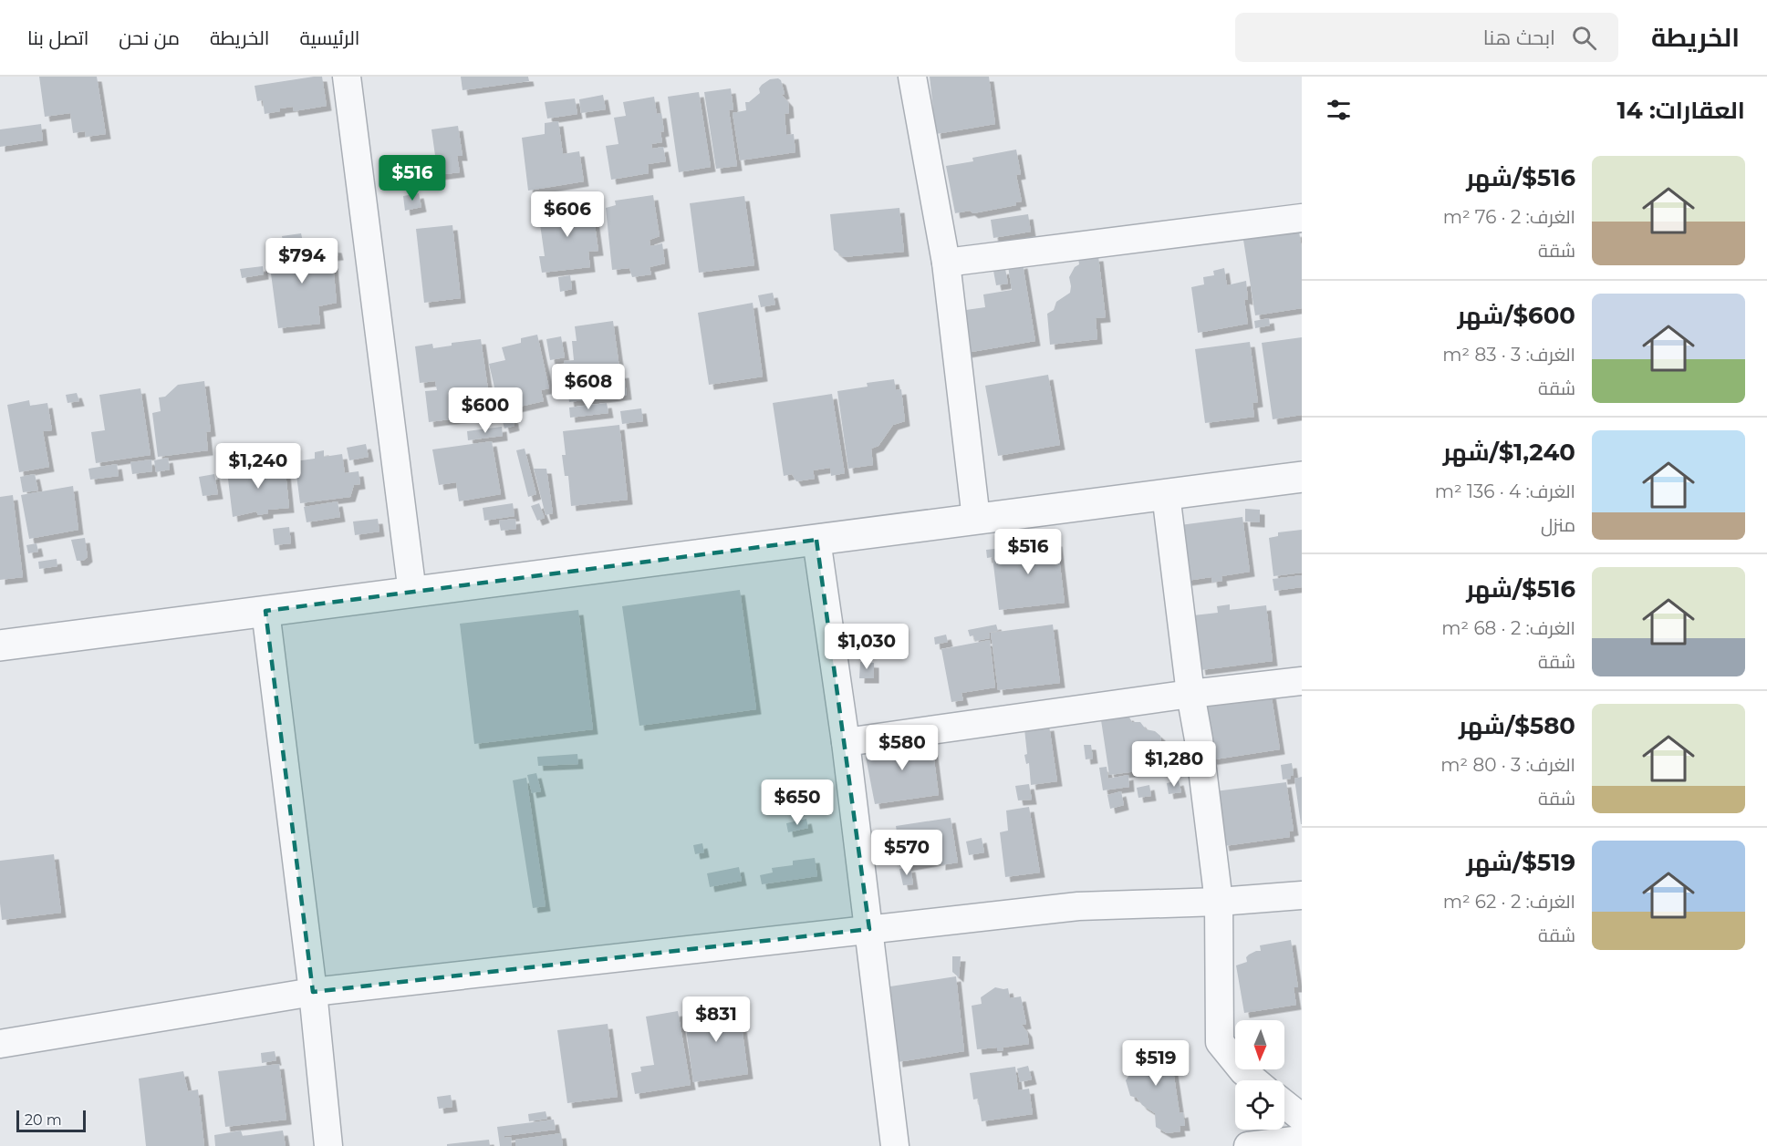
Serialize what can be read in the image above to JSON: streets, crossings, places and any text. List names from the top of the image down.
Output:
{
  "scale_bar": "20 m",
  "north": "bottom",
  "page": {
    "header": "الخريطة",
    "search": "ابحث هنا",
    "nav": [
      "الرئيسية",
      "الخريطة",
      "من نحن",
      "اتصل بنا"
    ],
    "heading": "العقارات: 14",
    "list": [
      {
        "name": "$516/شهر",
        "note": "الغرف: 2 · 76 m² · شقة"
      },
      {
        "name": "$600/شهر",
        "note": "الغرف: 3 · 83 m² · شقة"
      },
      {
        "name": "$1,240/شهر",
        "note": "الغرف: 4 · 136 m² · منزل"
      },
      {
        "name": "$516/شهر",
        "note": "الغرف: 2 · 68 m² · شقة"
      },
      {
        "name": "$580/شهر",
        "note": "الغرف: 3 · 80 m² · شقة"
      },
      {
        "name": "$519/شهر",
        "note": "الغرف: 2 · 62 m² · شقة"
      }
    ],
    "price": [
      "$516",
      "$606",
      "$794",
      "$608",
      "$600",
      "$1,240",
      "$516",
      "$1,030",
      "$580",
      "$1,280",
      "$650",
      "$570",
      "$831",
      "$519"
    ],
    "scale": "20 m"
  }
}
